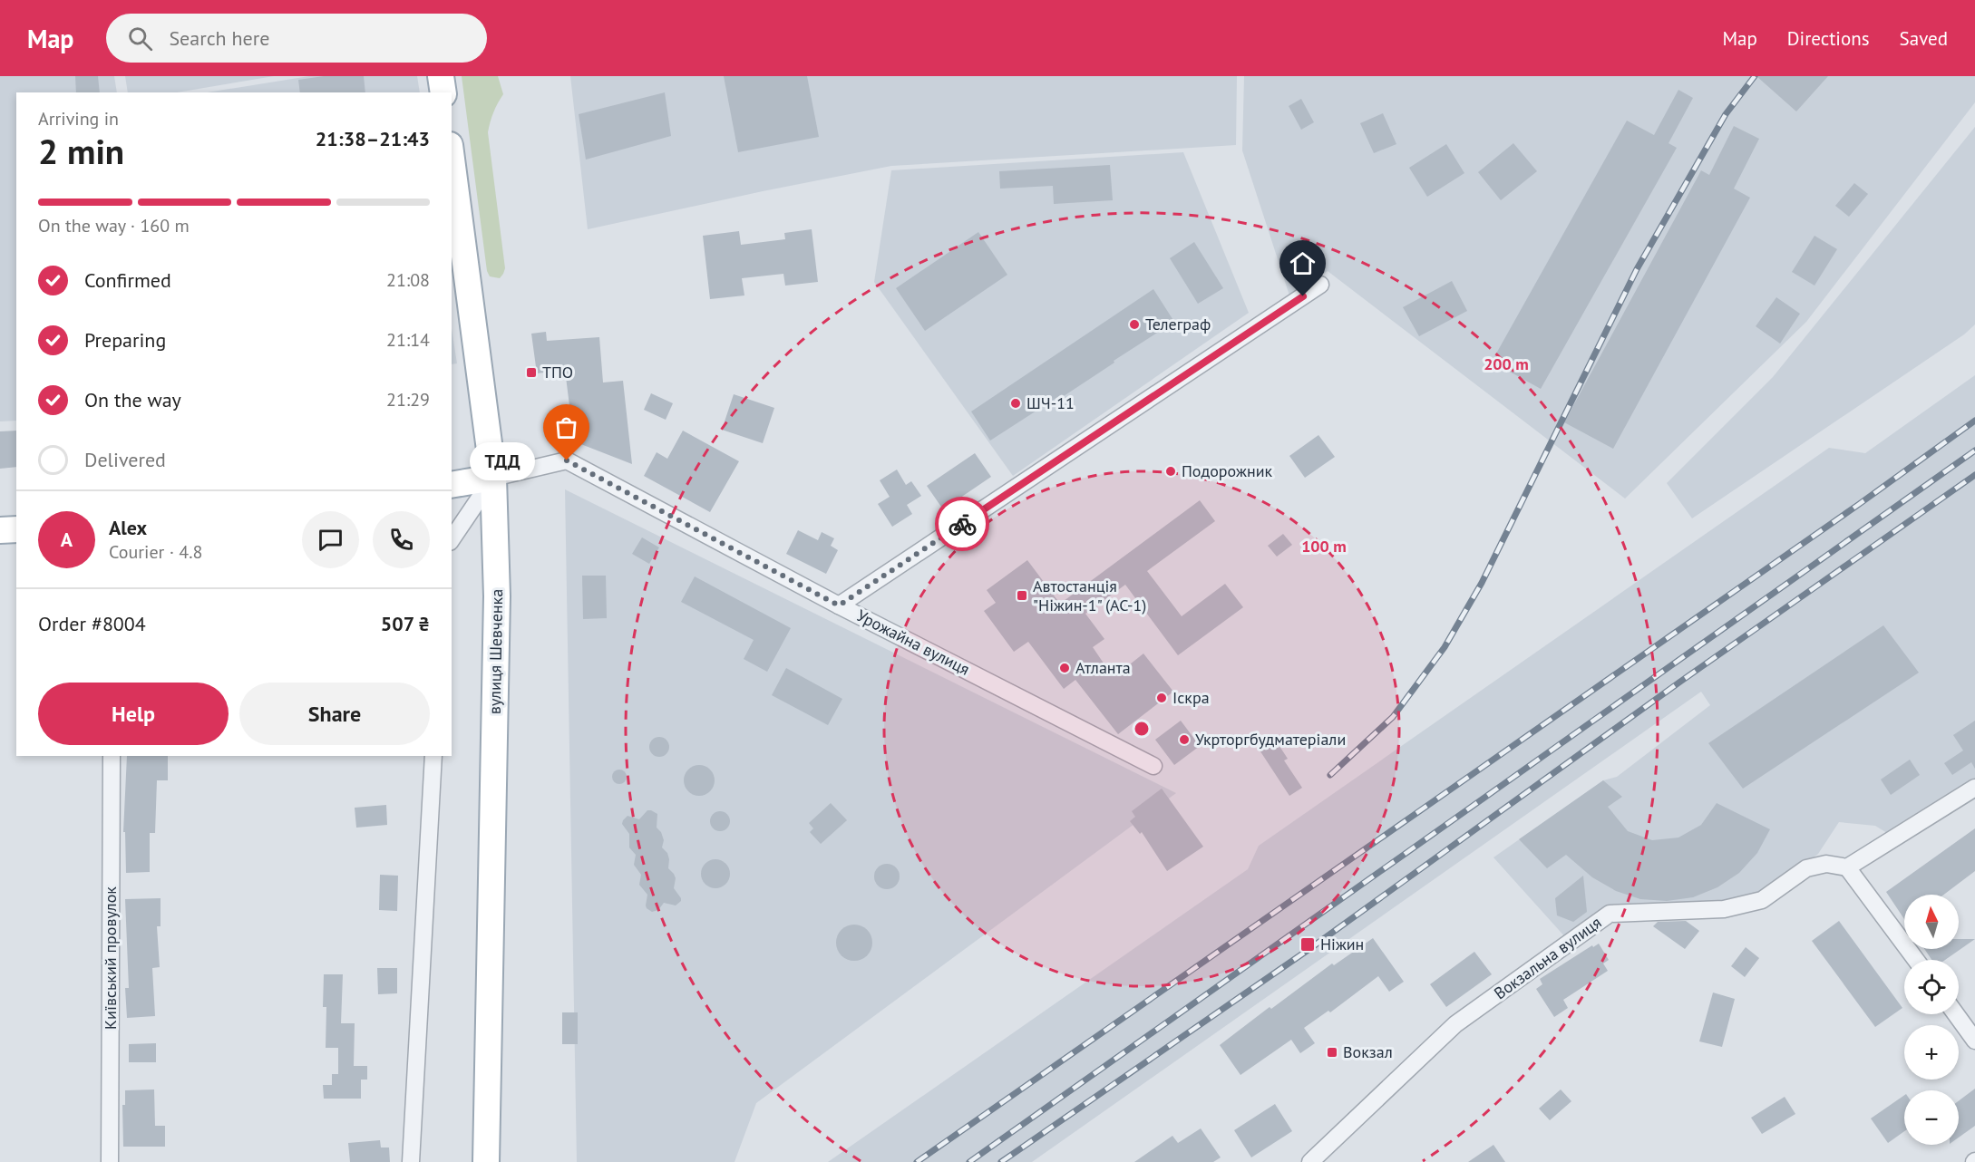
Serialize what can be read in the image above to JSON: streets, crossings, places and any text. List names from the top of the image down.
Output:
{
  "streets": {
    "main road": ["вулиця Шевченка"],
    "street": ["Урожайна вулиця", "Київський провулок", "Вокзальна вулиця"]
  },
  "crossings": [
    ["Урожайна вулиця", "вулиця Шевченка"]
  ],
  "places": {
    "other": [
      "Телеграф",
      "ШЧ-11",
      "ТДД",
      "Подорожник",
      "Атланта",
      "Іскра",
      "Укрторгбудматеріали"
    ],
    "transit": [
      "ТПО",
      "Автостанція \"Ніжин-1\" (АС-1)",
      "Ніжин",
      "Вокзал"
    ]
  },
  "north": "top",
  "page": {
    "header": "Map",
    "search": "Search here",
    "nav": ["Map", "Directions", "Saved"],
    "heading": ["2 min", "Arriving in", "21:38–21:43"],
    "panel": [
      "Alex",
      "Courier · 4.8",
      "Order #8004",
      "507 ₴"
    ],
    "bar": "On the way · 160 m",
    "list": [
      ["Confirmed", "21:08"],
      ["Preparing", "21:14"],
      ["On the way", "21:29"],
      "Delivered"
    ],
    "bubble": "ТДД",
    "round": "A",
    "buttons": ["Help", "Share"],
    "map_buttons": ["+", "−"]
  },
  "rings": ["200 m", "100 m"]
}
